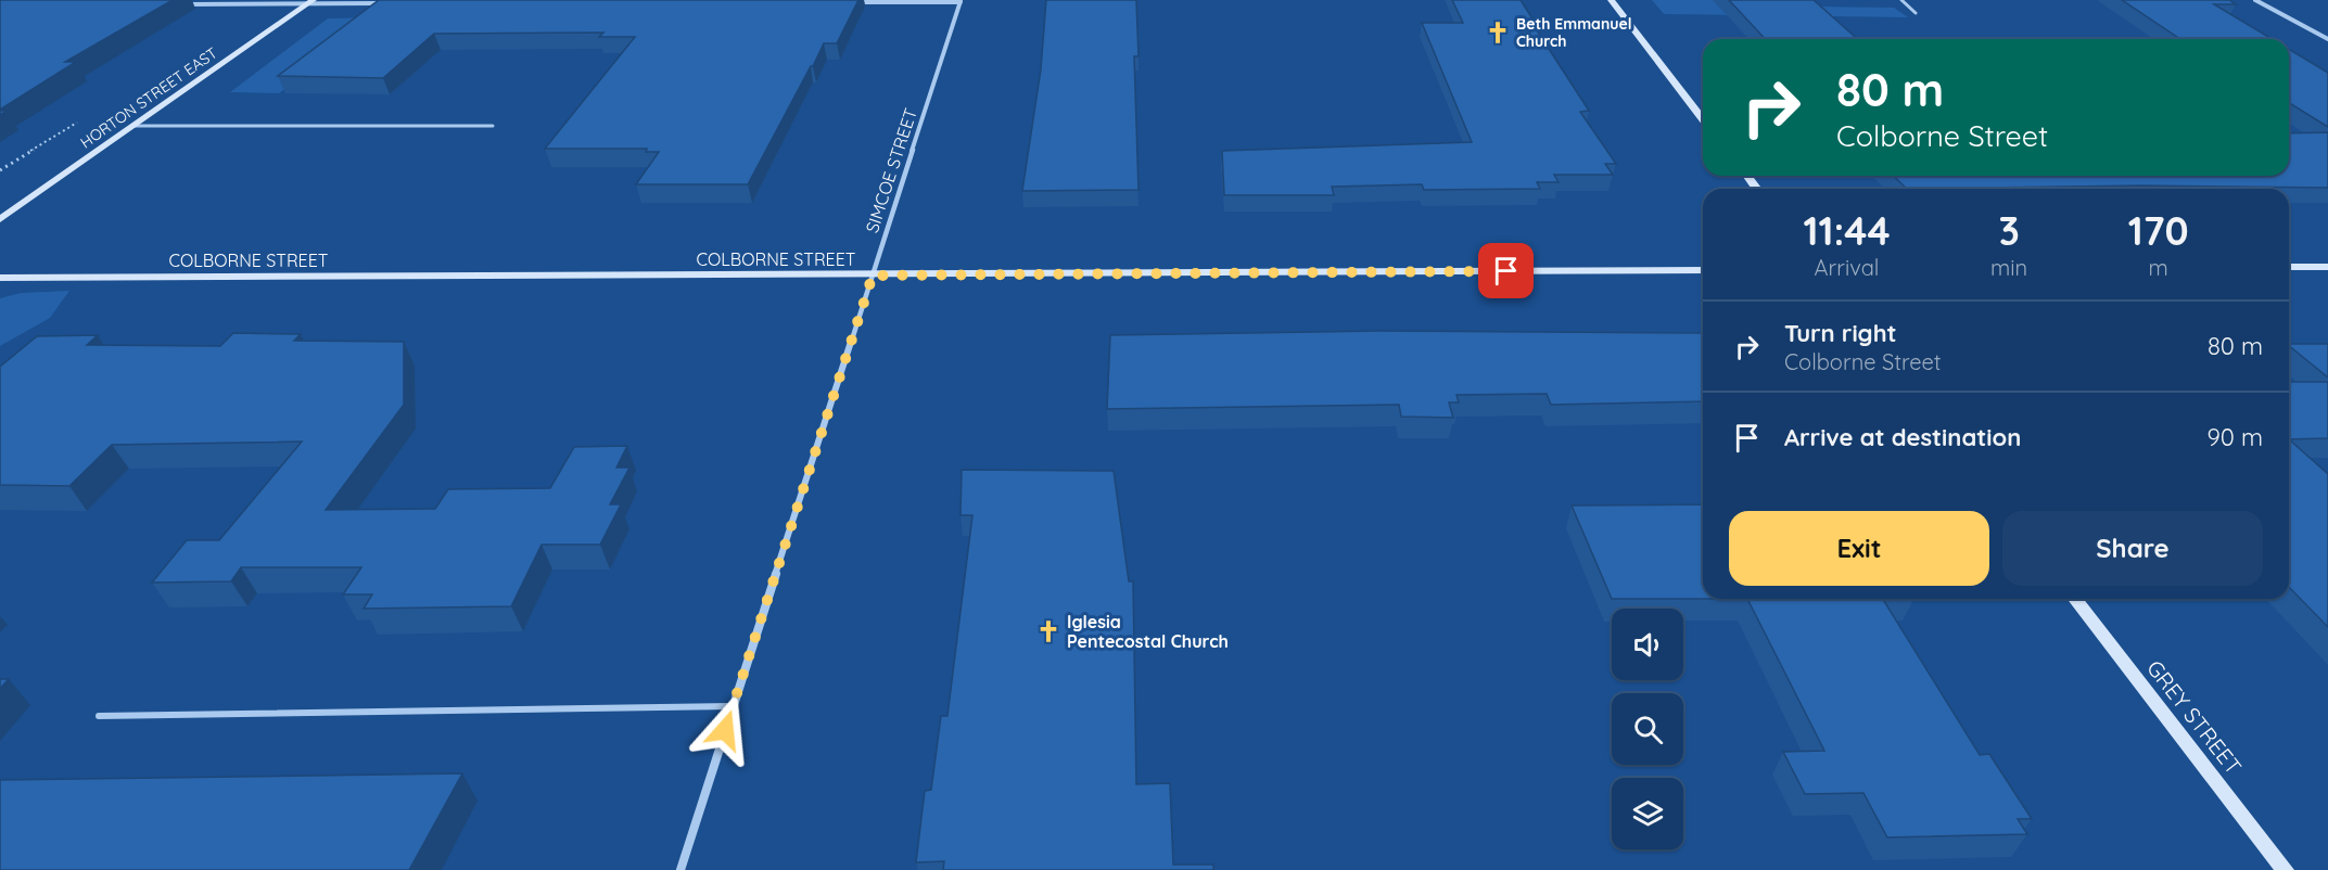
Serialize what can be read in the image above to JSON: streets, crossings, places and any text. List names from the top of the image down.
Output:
{
  "streets": {
    "street": [
      "HORTON STREET EAST",
      "SIMCOE STREET",
      "COLBORNE STREET",
      "GREY STREET"
    ]
  },
  "crossings": [
    ["SIMCOE STREET", "COLBORNE STREET"]
  ],
  "places": {
    "church": ["Beth Emmanuel Church", "Iglesia Pentecostal Church"]
  },
  "page": {
    "turn": ["80 m", "Colborne Street"],
    "eta": [
      "11:44",
      "Arrival",
      "3",
      "min",
      "170",
      "m"
    ],
    "list": [
      {
        "name": "Turn right",
        "note": "Colborne Street",
        "value": "80 m"
      },
      {
        "name": "Arrive at destination",
        "value": "90 m"
      }
    ],
    "buttons": ["Exit", "Share"]
  }
}
